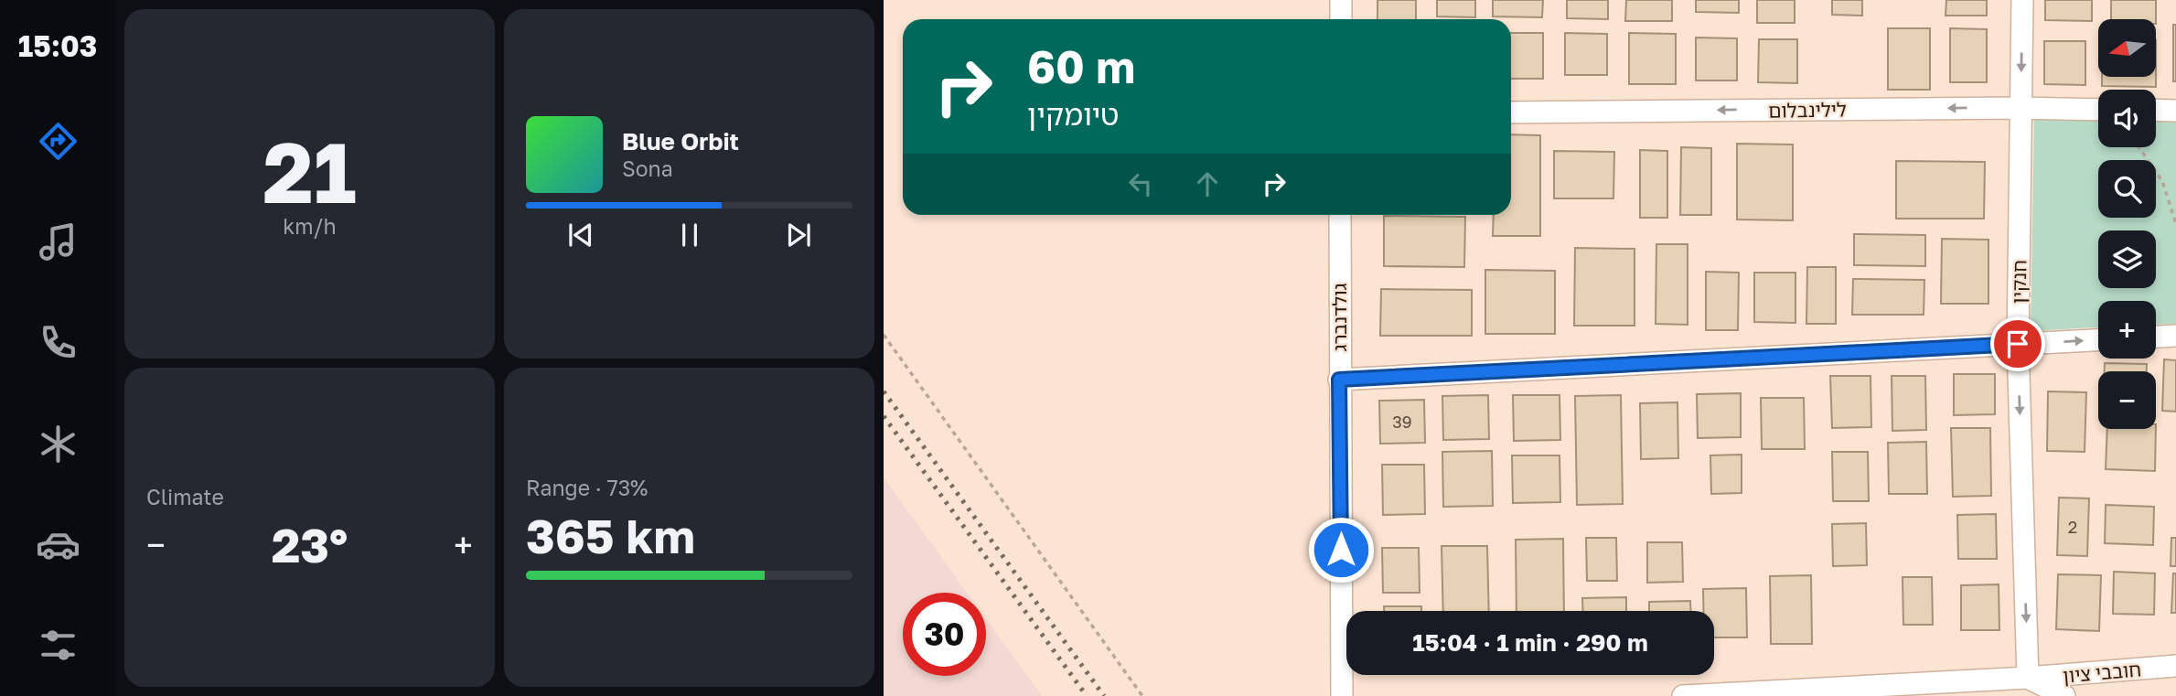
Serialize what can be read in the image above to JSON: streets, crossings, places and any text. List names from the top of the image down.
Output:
{
  "streets": {
    "street": [
      "לילינבלום",
      "חנקין",
      "גולדנברג",
      "חובבי ציון"
    ]
  },
  "crossings": [
    ["לילינבלום", "חנקין"],
    ["חנקין", "חובבי ציון"]
  ],
  "one_way": ["לילינבלום", "חנקין"],
  "house_numbers": ["39", "2"],
  "north": "left",
  "page": {
    "tabs": "15:03",
    "tile": [
      ["21", "km/h"],
      "Climate",
      ["Range · 73%", "365 km"]
    ],
    "map_buttons": ["+", "−"],
    "turn": ["60 m", "טיומקין"],
    "song": ["Blue Orbit", "Sona"],
    "heat": ["−", "23°", "+"],
    "limit": "30",
    "trip": "15:04 · 1 min · 290 m"
  }
}
